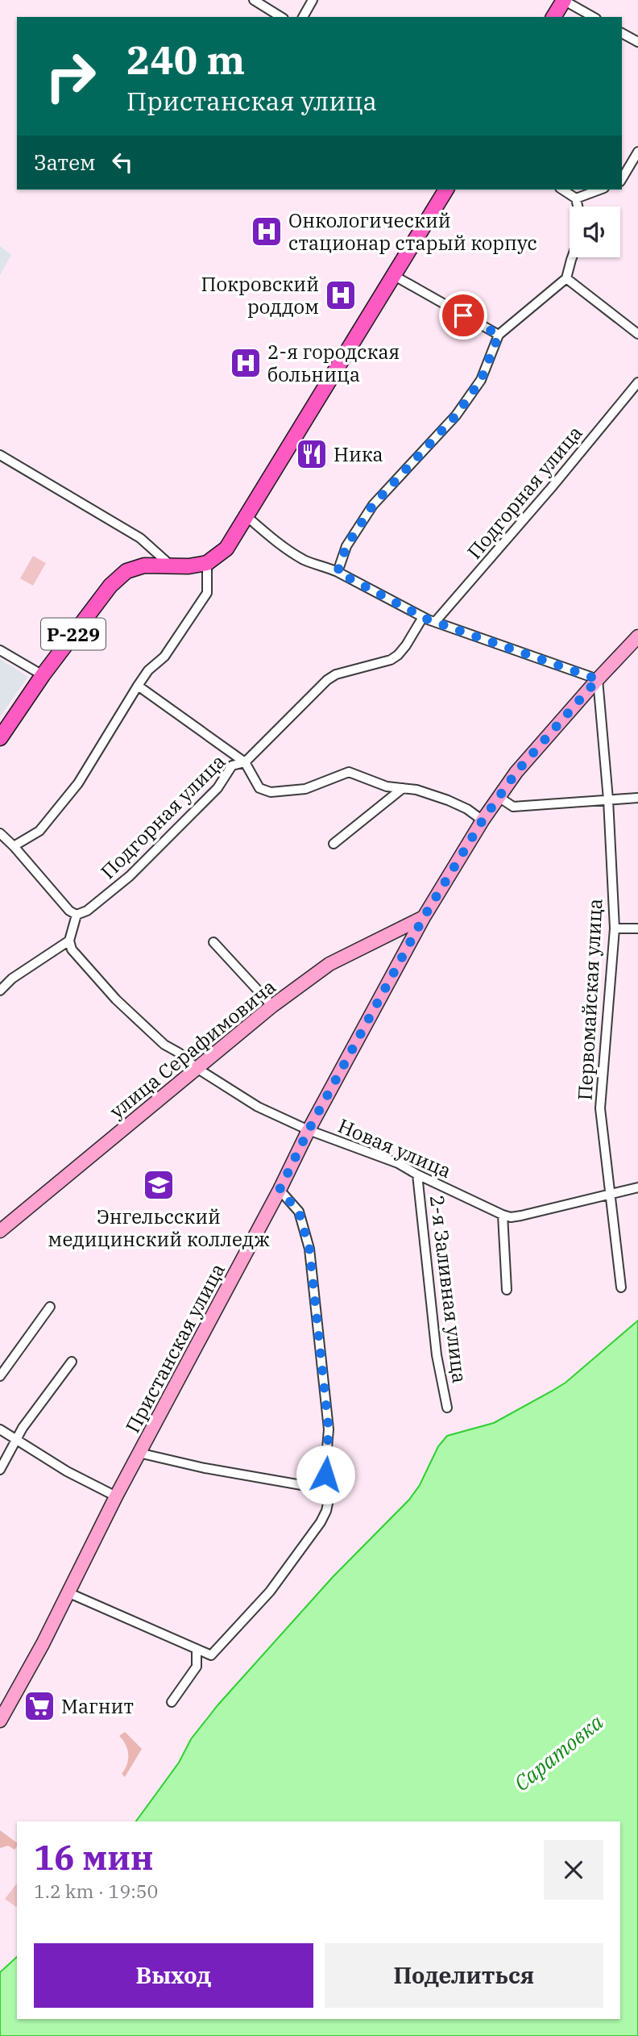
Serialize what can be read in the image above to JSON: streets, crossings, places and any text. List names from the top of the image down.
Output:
{
  "streets": {
    "main road": ["Р-229"],
    "street": [
      "Подгорная улица",
      "Первомайская улица",
      "улица Серафимовича",
      "Новая улица",
      "2-я Заливная улица",
      "Пристанская улица"
    ]
  },
  "crossings": [
    ["Первомайская улица", "Новая улица"],
    ["Первомайская улица", "Пристанская улица"],
    ["улица Серафимовича", "Новая улица"],
    ["улица Серафимовича", "Пристанская улица"],
    ["Новая улица", "2-я Заливная улица"],
    ["Новая улица", "Пристанская улица"]
  ],
  "water": ["Саратовка"],
  "places": {
    "hospital": ["Онкологический стационар старый корпус", "Покровский роддом", "2-я городская больница"],
    "restaurant": ["Ника"],
    "school or university": ["Энгельсский медицинский колледж"],
    "supermarket": ["Магнит"]
  },
  "page": {
    "turn": ["240 m", "Пристанская улица"],
    "then": "Затем",
    "heading": ["16 мин", "1.2 km · 19:50"],
    "buttons": ["Выход", "Поделиться"]
  }
}
